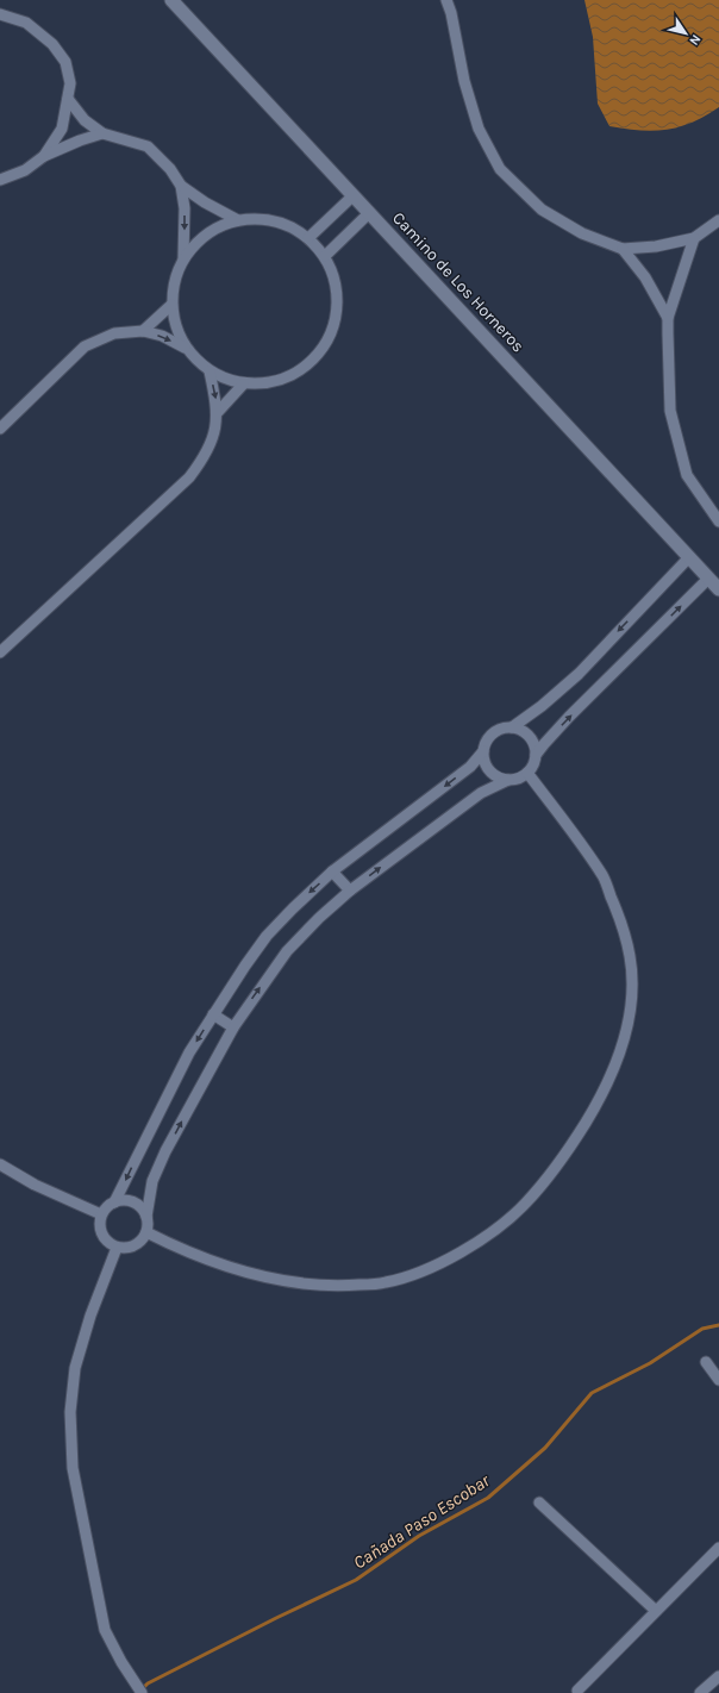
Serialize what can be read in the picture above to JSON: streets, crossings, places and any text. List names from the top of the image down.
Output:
{
  "streets": {
    "street": ["Camino de Los Horneros"]
  },
  "water": ["Cañada Paso Escobar"],
  "north": "bottom right"
}
